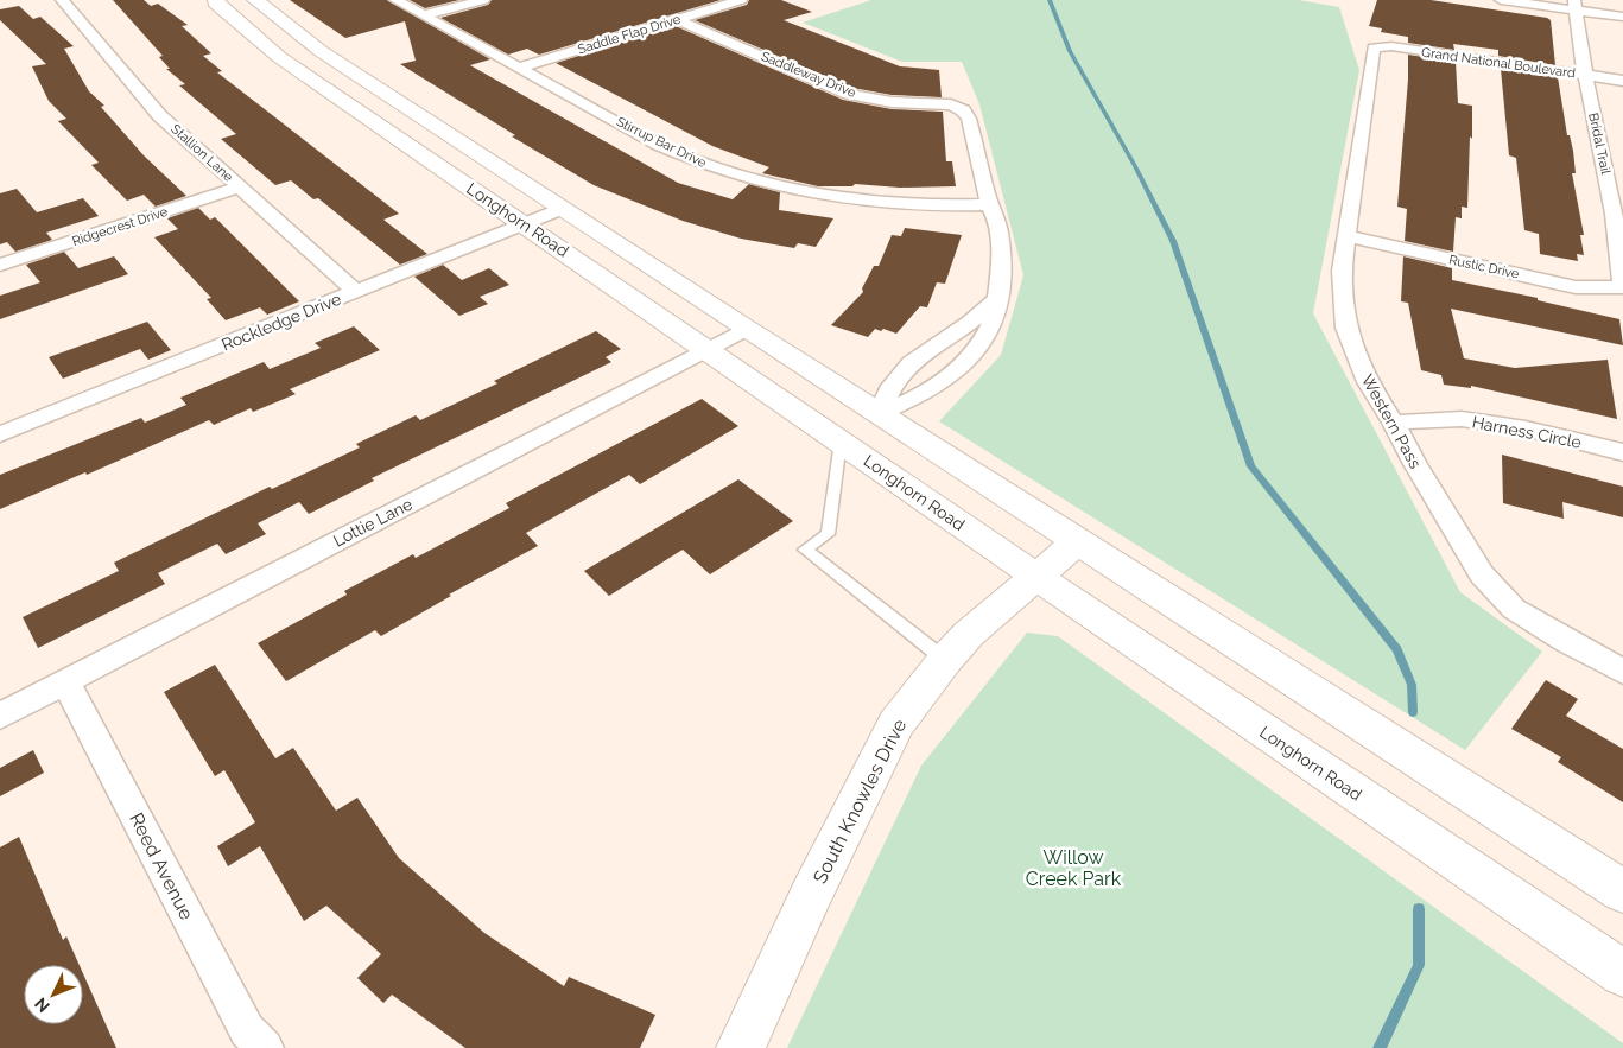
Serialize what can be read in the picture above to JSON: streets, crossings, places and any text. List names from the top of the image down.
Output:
{
  "streets": {
    "main road": ["Longhorn Road", "South Knowles Drive"],
    "street": [
      "Saddle Flap Drive",
      "Grand National Boulevard",
      "Saddleway Drive",
      "Stirrup Bar Drive",
      "Bridal Trail",
      "Stallion Lane",
      "Ridgecrest Drive",
      "Rustic Drive",
      "Rockledge Drive",
      "Western Pass",
      "Harness Circle",
      "Lottie Lane",
      "Reed Avenue"
    ]
  },
  "crossings": [
    ["Saddle Flap Drive", "Saddleway Drive"],
    ["Saddle Flap Drive", "Stirrup Bar Drive"],
    ["Grand National Boulevard", "Bridal Trail"],
    ["Grand National Boulevard", "Western Pass"],
    ["Saddleway Drive", "Stirrup Bar Drive"],
    ["Saddleway Drive", "Longhorn Road"],
    ["Bridal Trail", "Rustic Drive"],
    ["Stallion Lane", "Ridgecrest Drive"],
    ["Stallion Lane", "Rockledge Drive"],
    ["Longhorn Road", "Rockledge Drive"],
    ["Longhorn Road", "Lottie Lane"],
    ["Longhorn Road", "South Knowles Drive"],
    ["Rustic Drive", "Western Pass"],
    ["Western Pass", "Harness Circle"],
    ["Lottie Lane", "Reed Avenue"]
  ],
  "parks": ["Willow Creek Park"],
  "north": "bottom left"
}
